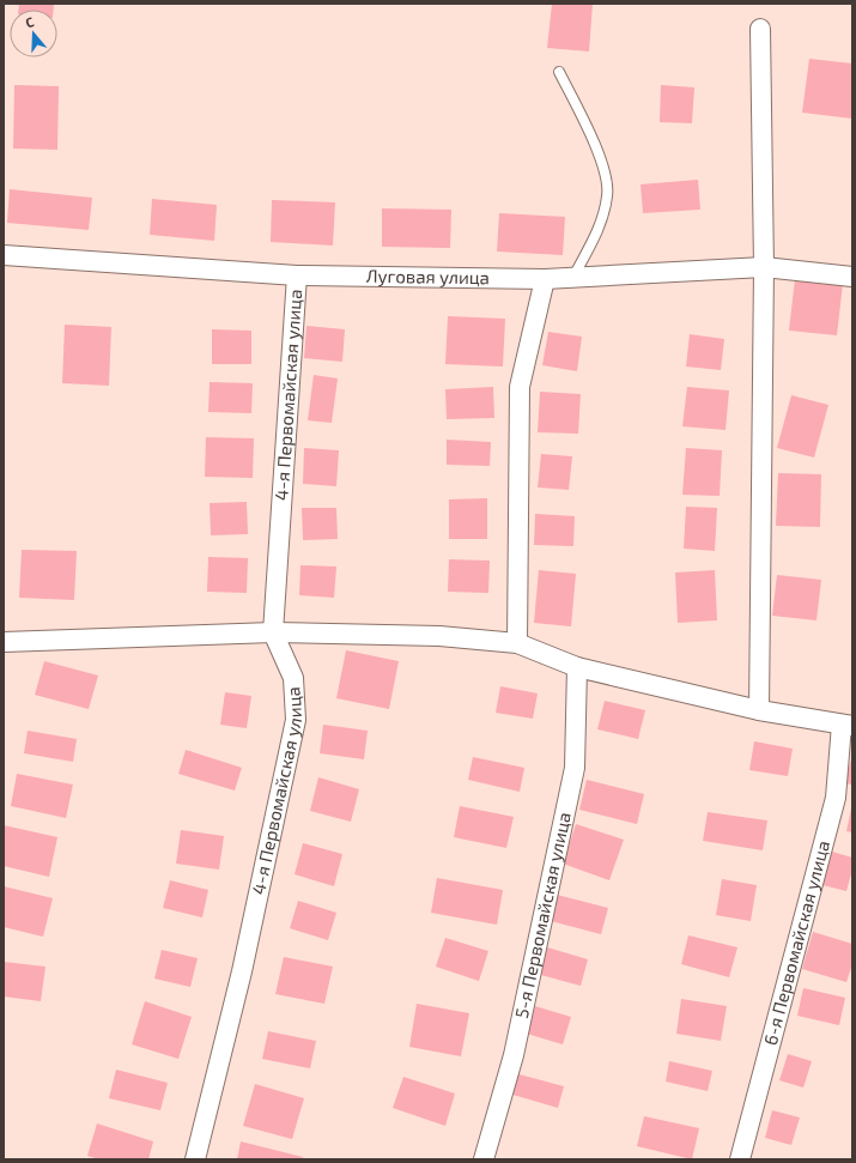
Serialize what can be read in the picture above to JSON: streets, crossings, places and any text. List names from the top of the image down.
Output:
{
  "streets": {
    "street": [
      "Луговая улица",
      "4-я Первомайская улица",
      "5-я Первомайская улица",
      "6-я Первомайская улица"
    ]
  },
  "crossings": [
    ["Луговая улица", "4-я Первомайская улица"]
  ],
  "north": "top"
}
